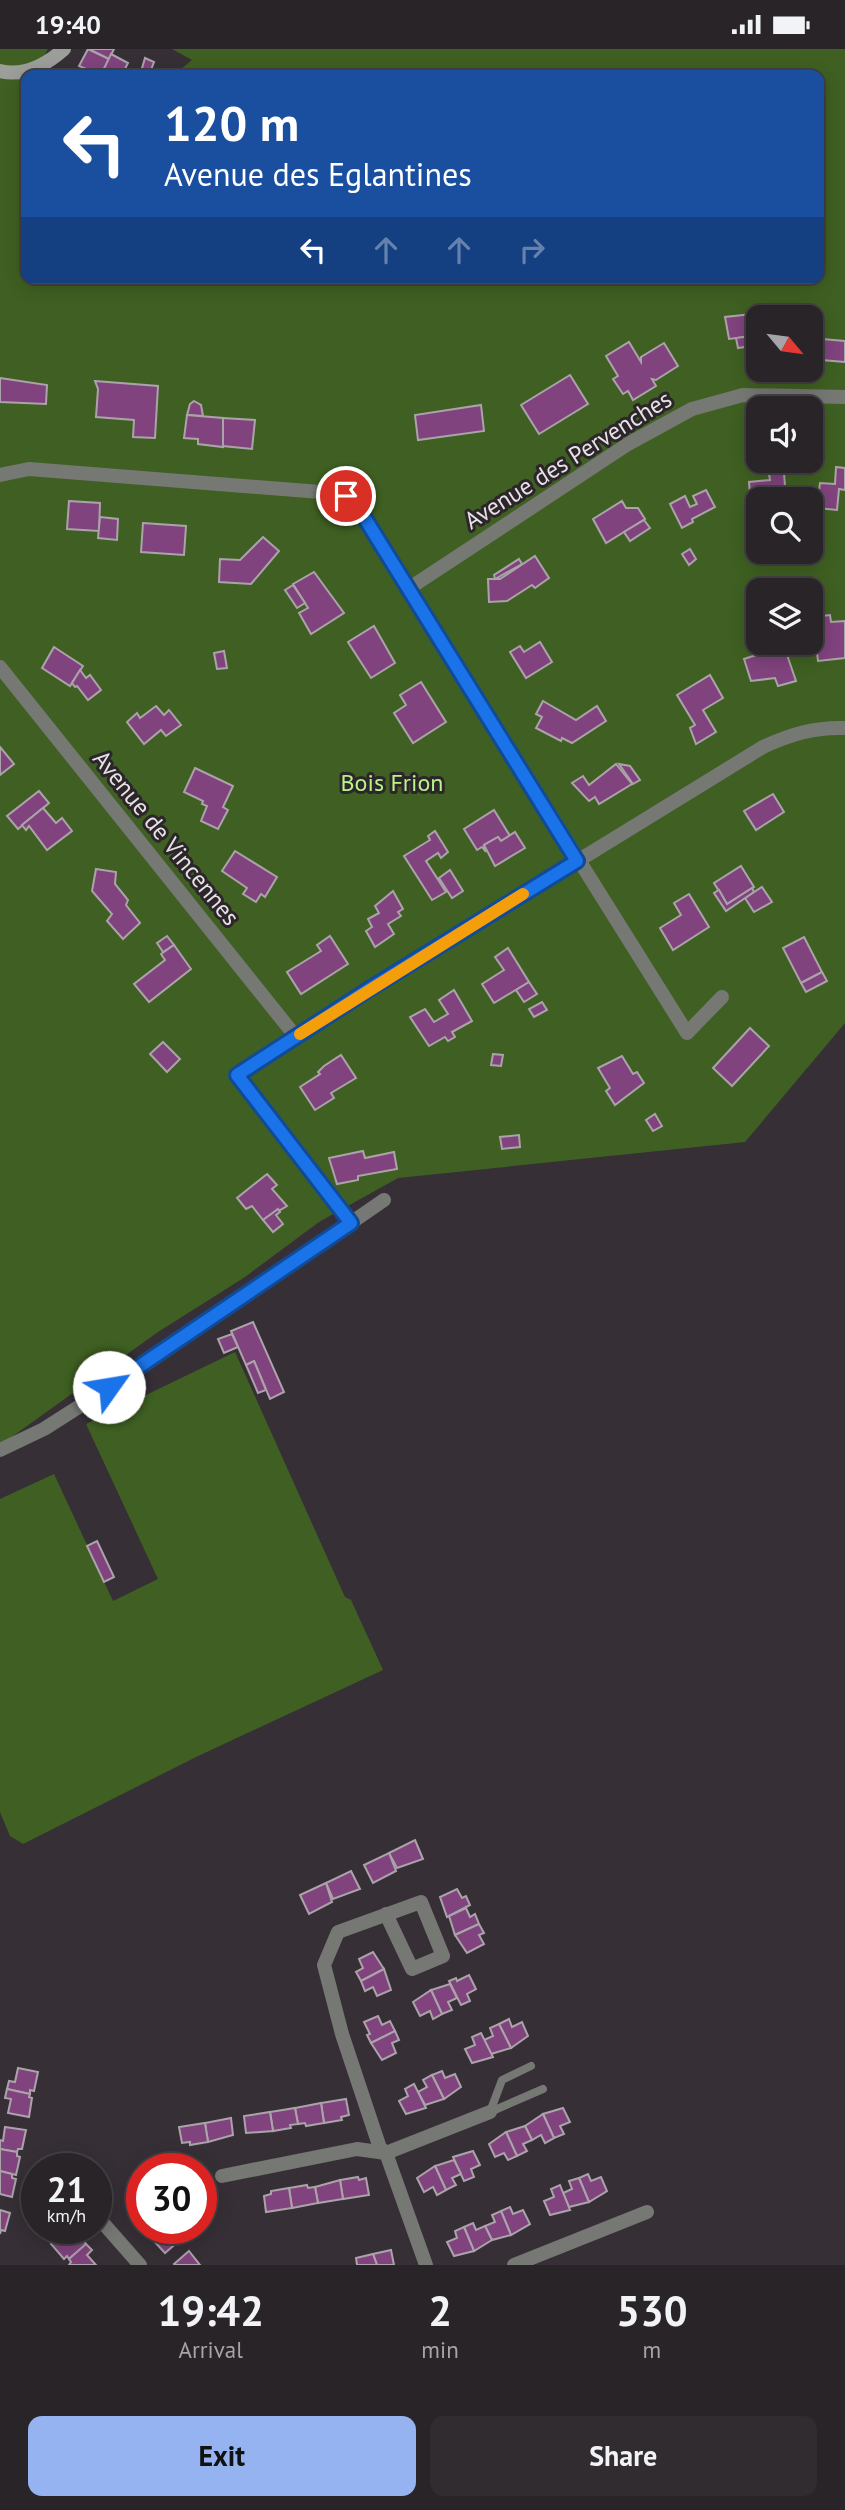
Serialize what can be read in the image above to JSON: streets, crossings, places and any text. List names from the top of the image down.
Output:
{
  "streets": {
    "street": ["Avenue des Pervenches", "Avenue de Vincennes"]
  },
  "parks": ["Bois Frion"],
  "north": "bottom right",
  "page": {
    "status": "19:40",
    "turn": ["120 m", "Avenue des Eglantines"],
    "speed": "21 km/h",
    "limit": "30",
    "eta": [
      "19:42",
      "Arrival",
      "2",
      "min",
      "530",
      "m"
    ],
    "buttons": ["Exit", "Share"]
  }
}
